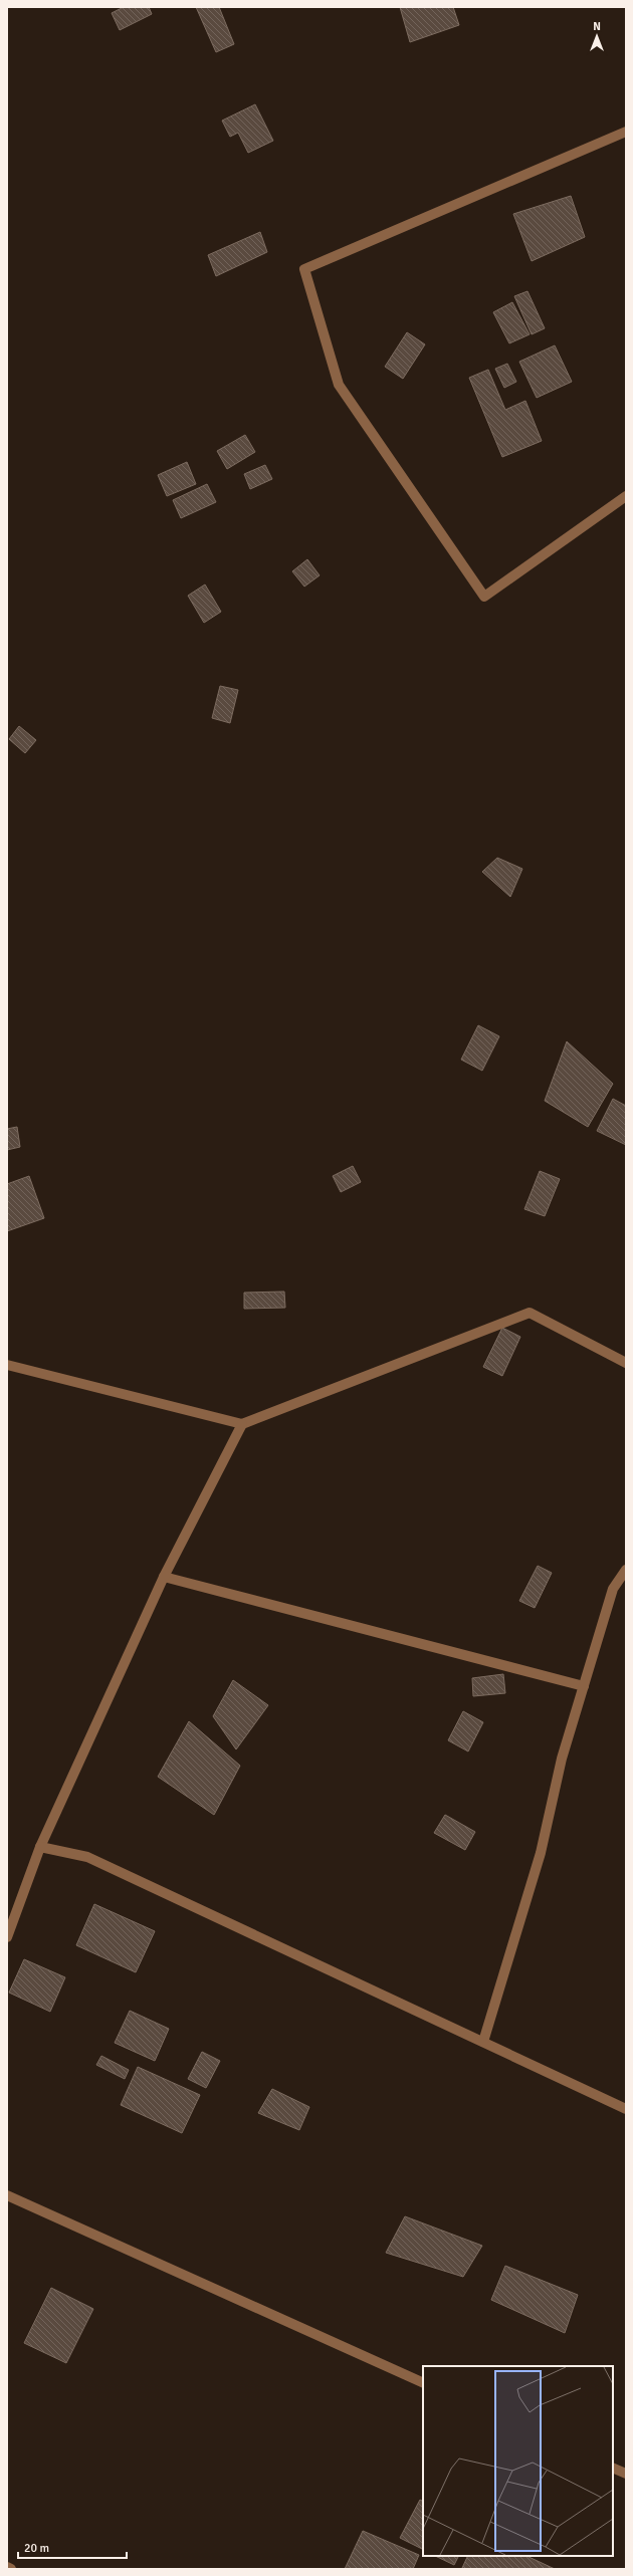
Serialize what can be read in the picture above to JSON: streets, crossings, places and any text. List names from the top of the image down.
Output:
{
  "scale_bar": "20 m",
  "north": "top"
}
